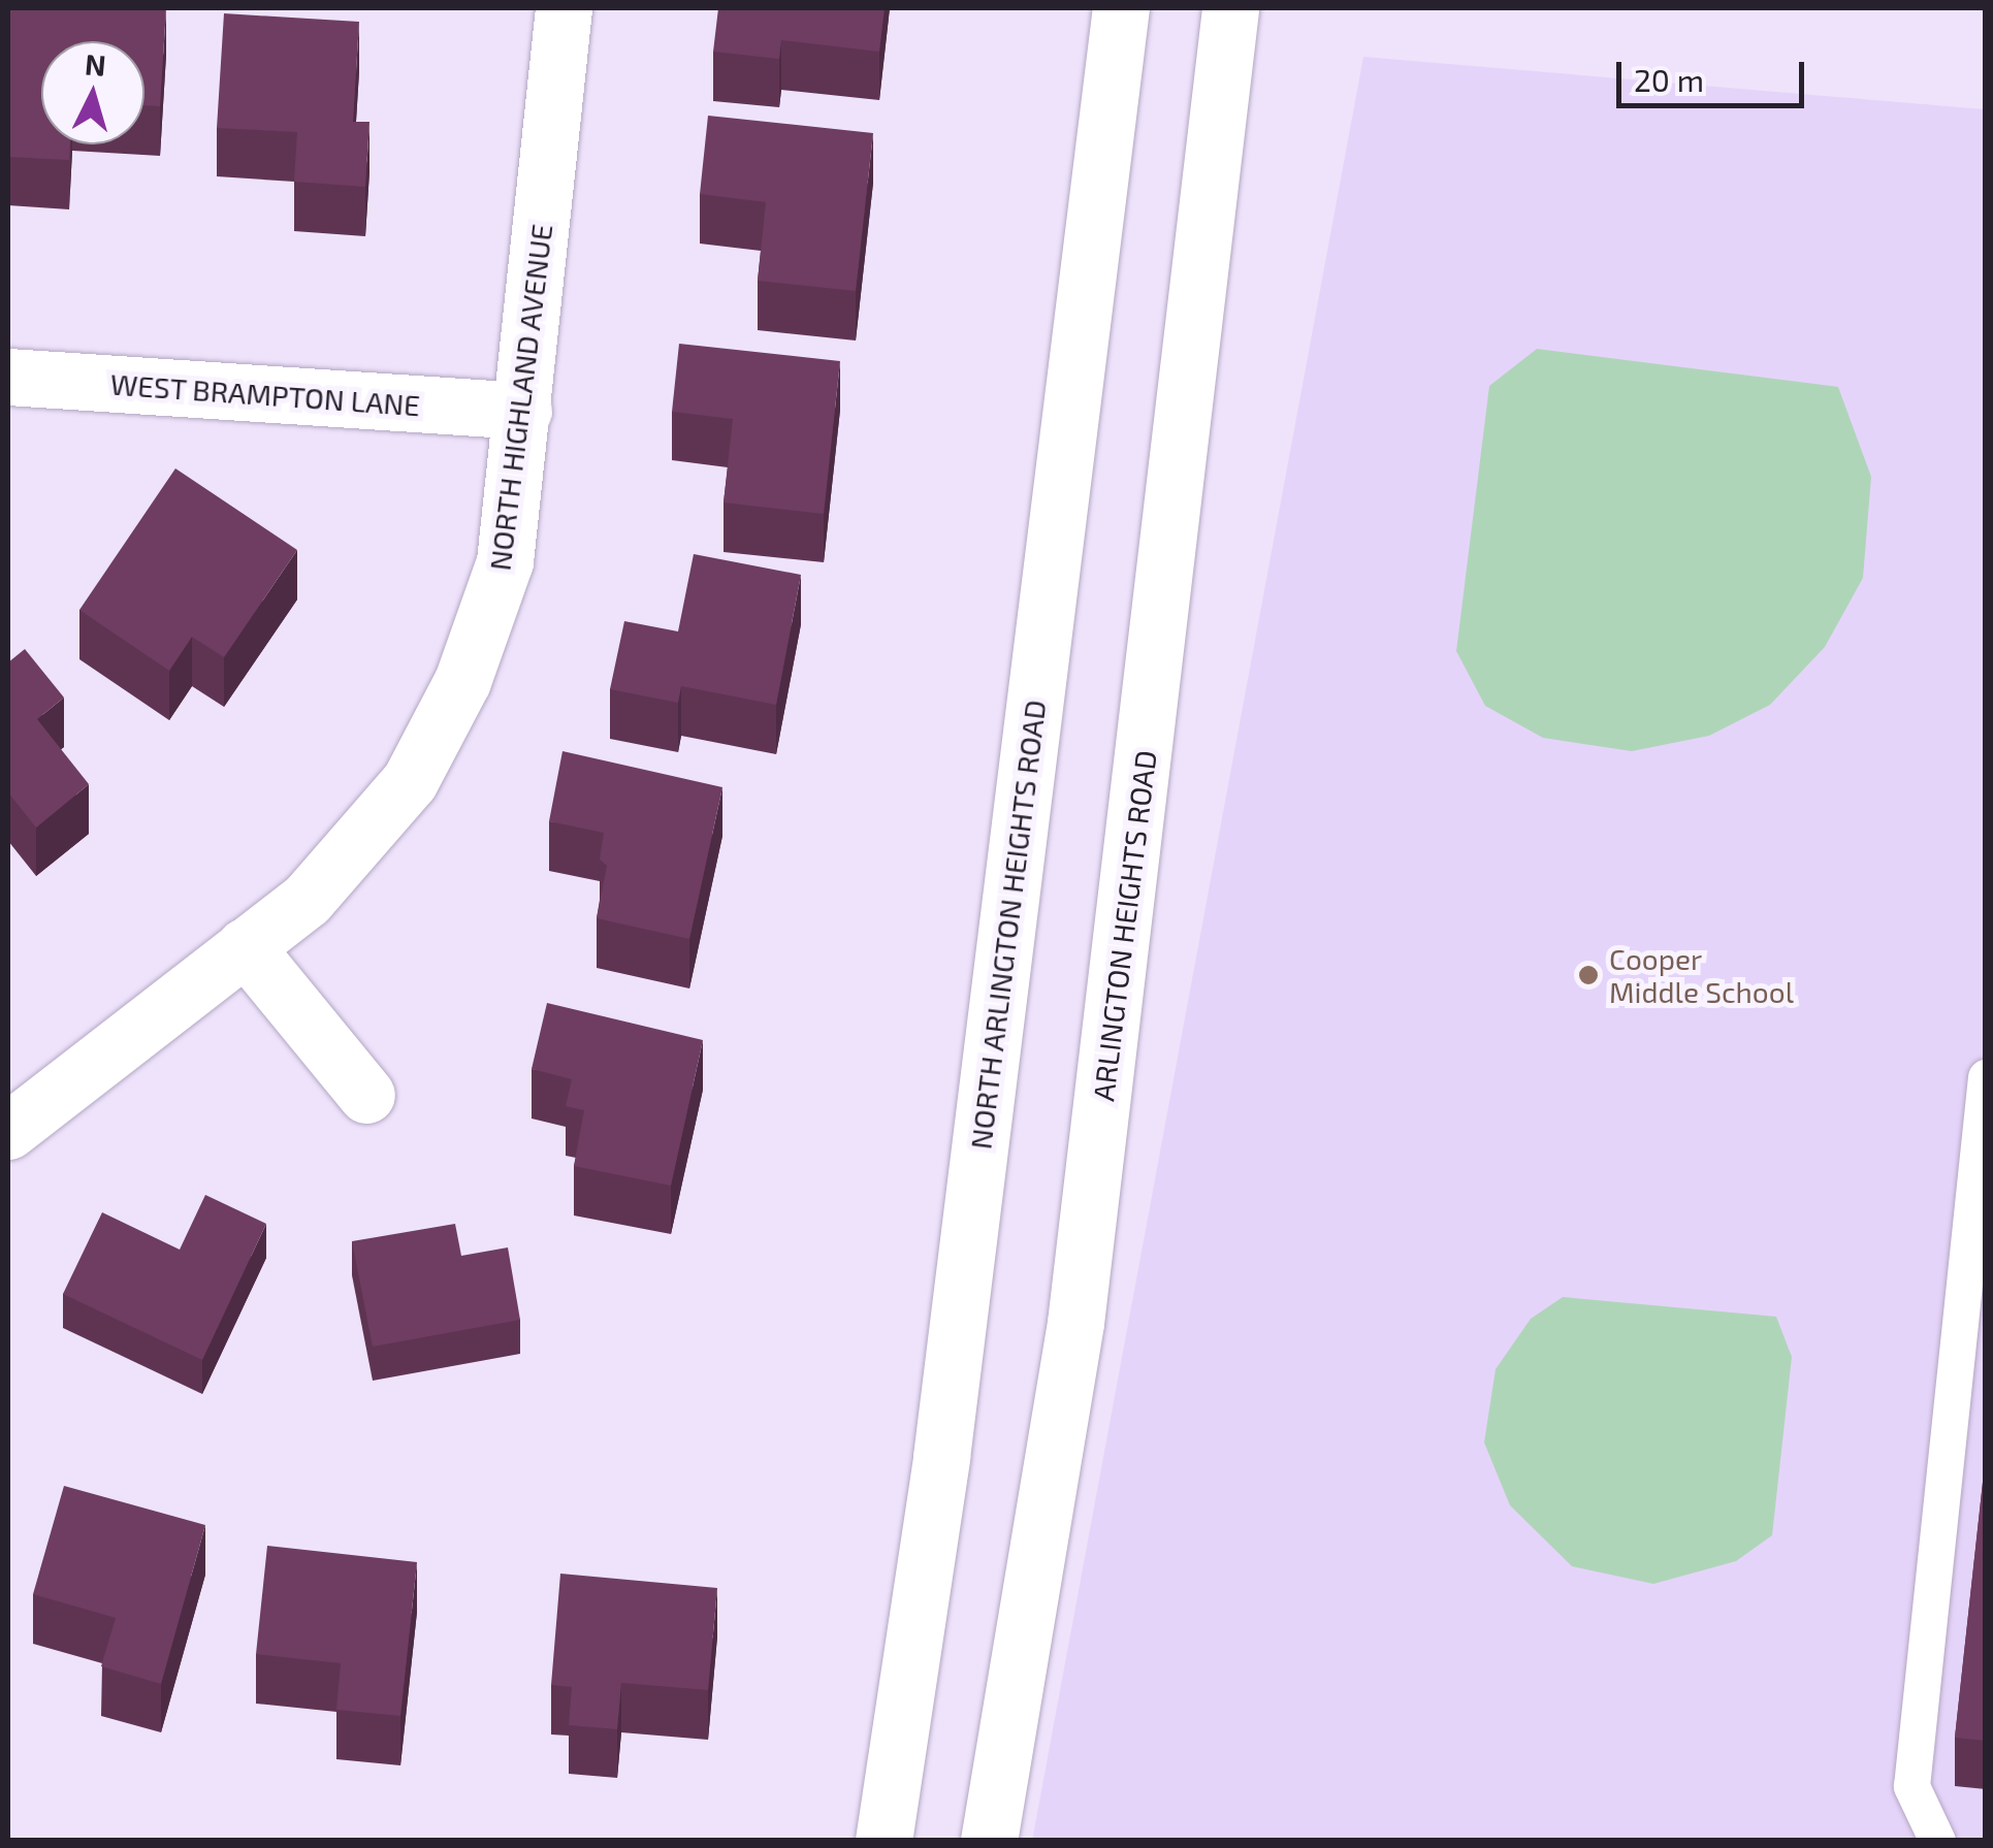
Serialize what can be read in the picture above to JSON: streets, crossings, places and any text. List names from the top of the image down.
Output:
{
  "streets": {
    "main road": [
      "WEST BRAMPTON LANE",
      "NORTH HIGHLAND AVENUE",
      "NORTH ARLINGTON HEIGHTS ROAD",
      "ARLINGTON HEIGHTS ROAD"
    ]
  },
  "crossings": [
    ["WEST BRAMPTON LANE", "NORTH HIGHLAND AVENUE"]
  ],
  "places": ["Cooper Middle School"],
  "scale_bar": "20 m",
  "north": "top"
}
